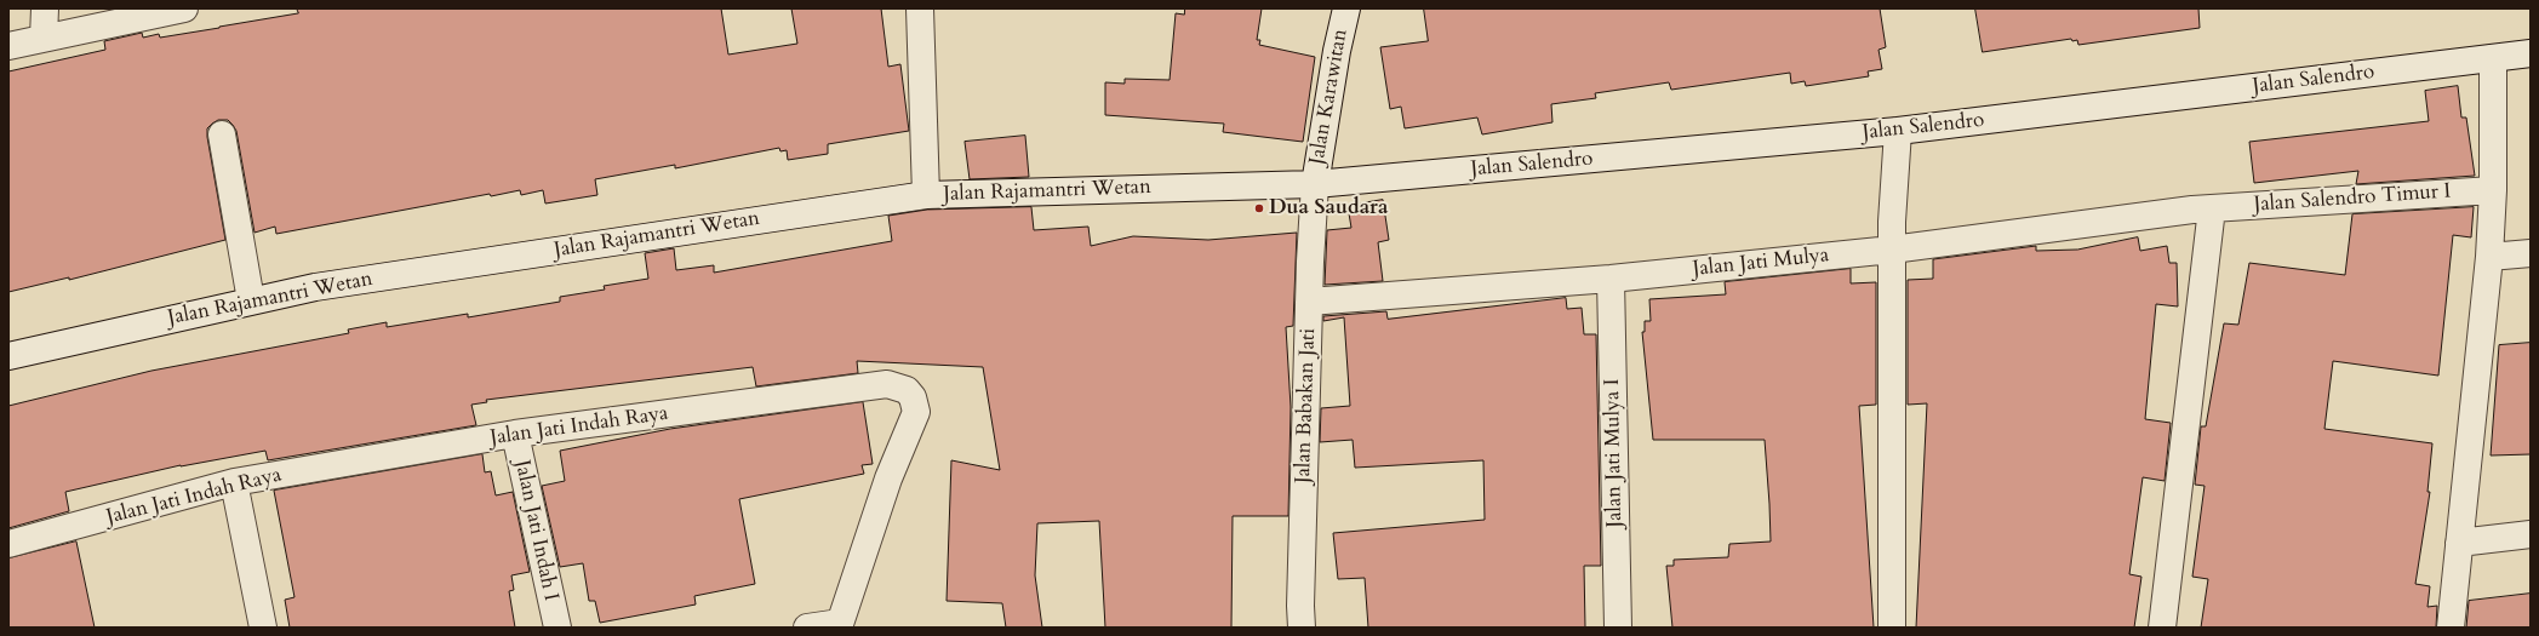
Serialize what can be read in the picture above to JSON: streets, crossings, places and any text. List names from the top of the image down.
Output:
{
  "streets": {
    "street": [
      "Jalan Salendro",
      "Jalan Karawitan",
      "Jalan Rajamantri Wetan",
      "Jalan Salendro Timur I",
      "Jalan Jati Mulya",
      "Jalan Babakan Jati",
      "Jalan Jati Indah Raya",
      "Jalan Jati Mulya I",
      "Jalan Jati Indah I"
    ]
  },
  "crossings": [
    ["Jalan Salendro", "Jalan Karawitan"],
    ["Jalan Salendro", "Jalan Rajamantri Wetan"],
    ["Jalan Salendro", "Jalan Babakan Jati"],
    ["Jalan Karawitan", "Jalan Rajamantri Wetan"],
    ["Jalan Karawitan", "Jalan Babakan Jati"],
    ["Jalan Rajamantri Wetan", "Jalan Babakan Jati"],
    ["Jalan Salendro Timur I", "Jalan Jati Mulya"],
    ["Jalan Jati Mulya", "Jalan Babakan Jati"],
    ["Jalan Jati Mulya", "Jalan Jati Mulya I"],
    ["Jalan Jati Indah Raya", "Jalan Jati Indah I"]
  ],
  "places": ["Dua Saudara"]
}
